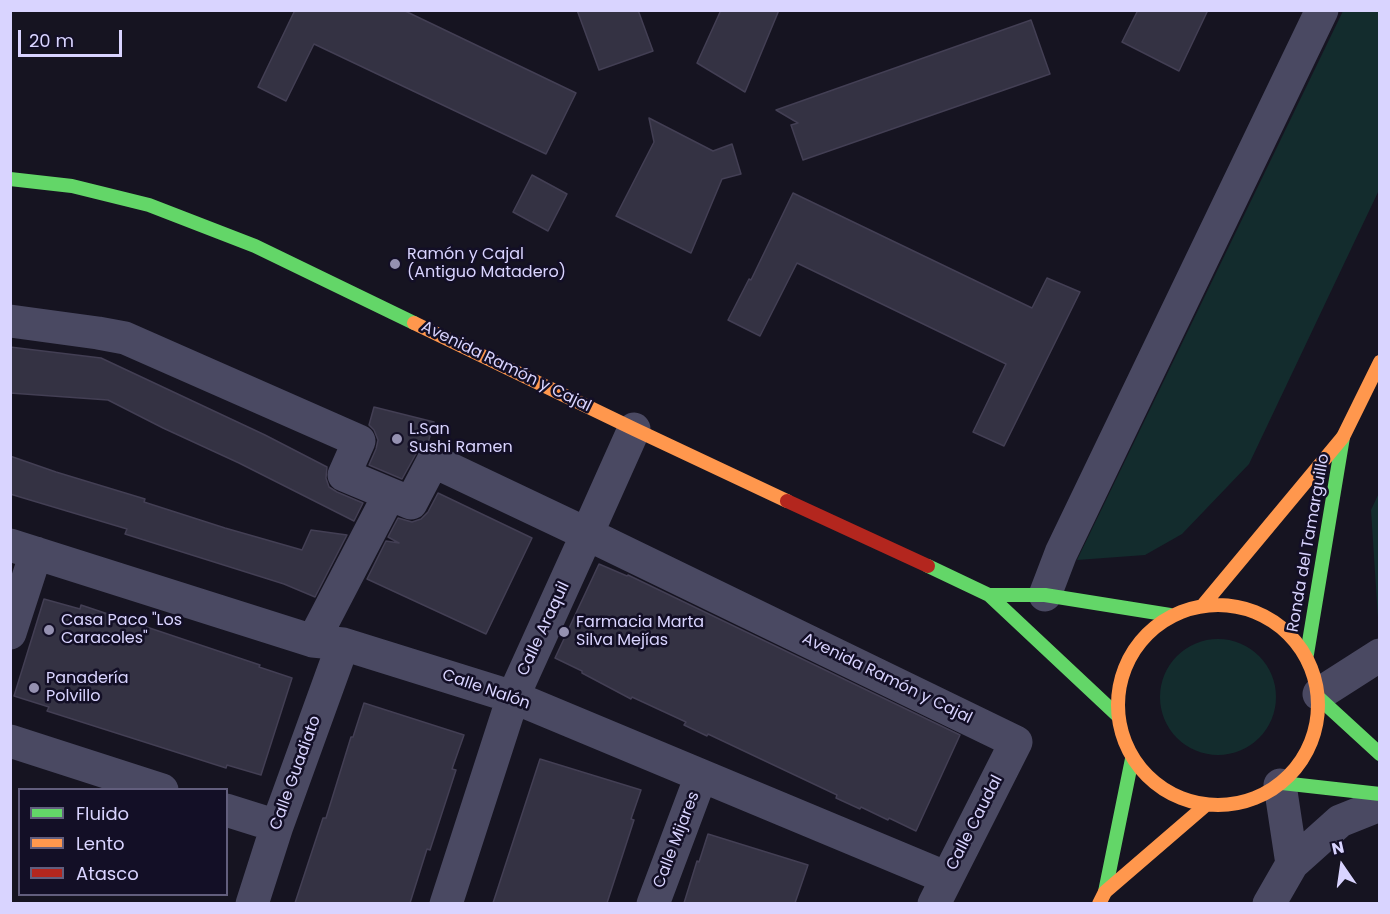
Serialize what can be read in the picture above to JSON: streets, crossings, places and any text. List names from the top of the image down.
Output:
{
  "streets": {
    "main road": ["Avenida Ramón y Cajal", "Ronda del Tamarguillo"],
    "street": [
      "Calle Araquil",
      "Calle Nalón",
      "Calle Guadiato",
      "Calle Caudal",
      "Calle Mijares"
    ]
  },
  "crossings": [
    ["Avenida Ramón y Cajal", "Calle Araquil"],
    ["Avenida Ramón y Cajal", "Calle Guadiato"],
    ["Avenida Ramón y Cajal", "Calle Caudal"],
    ["Calle Araquil", "Calle Nalón"],
    ["Calle Nalón", "Calle Guadiato"],
    ["Calle Nalón", "Calle Caudal"],
    ["Calle Nalón", "Calle Mijares"]
  ],
  "places": [
    "Ramón y Cajal (Antiguo Matadero)",
    "L.San Sushi Ramen",
    "Casa Paco \"Los Caracoles\"",
    "Farmacia Marta Silva Mejías",
    "Panadería Polvillo"
  ],
  "legend": ["Fluido", "Lento", "Atasco"],
  "scale_bar": "20 m",
  "north": "top"
}
